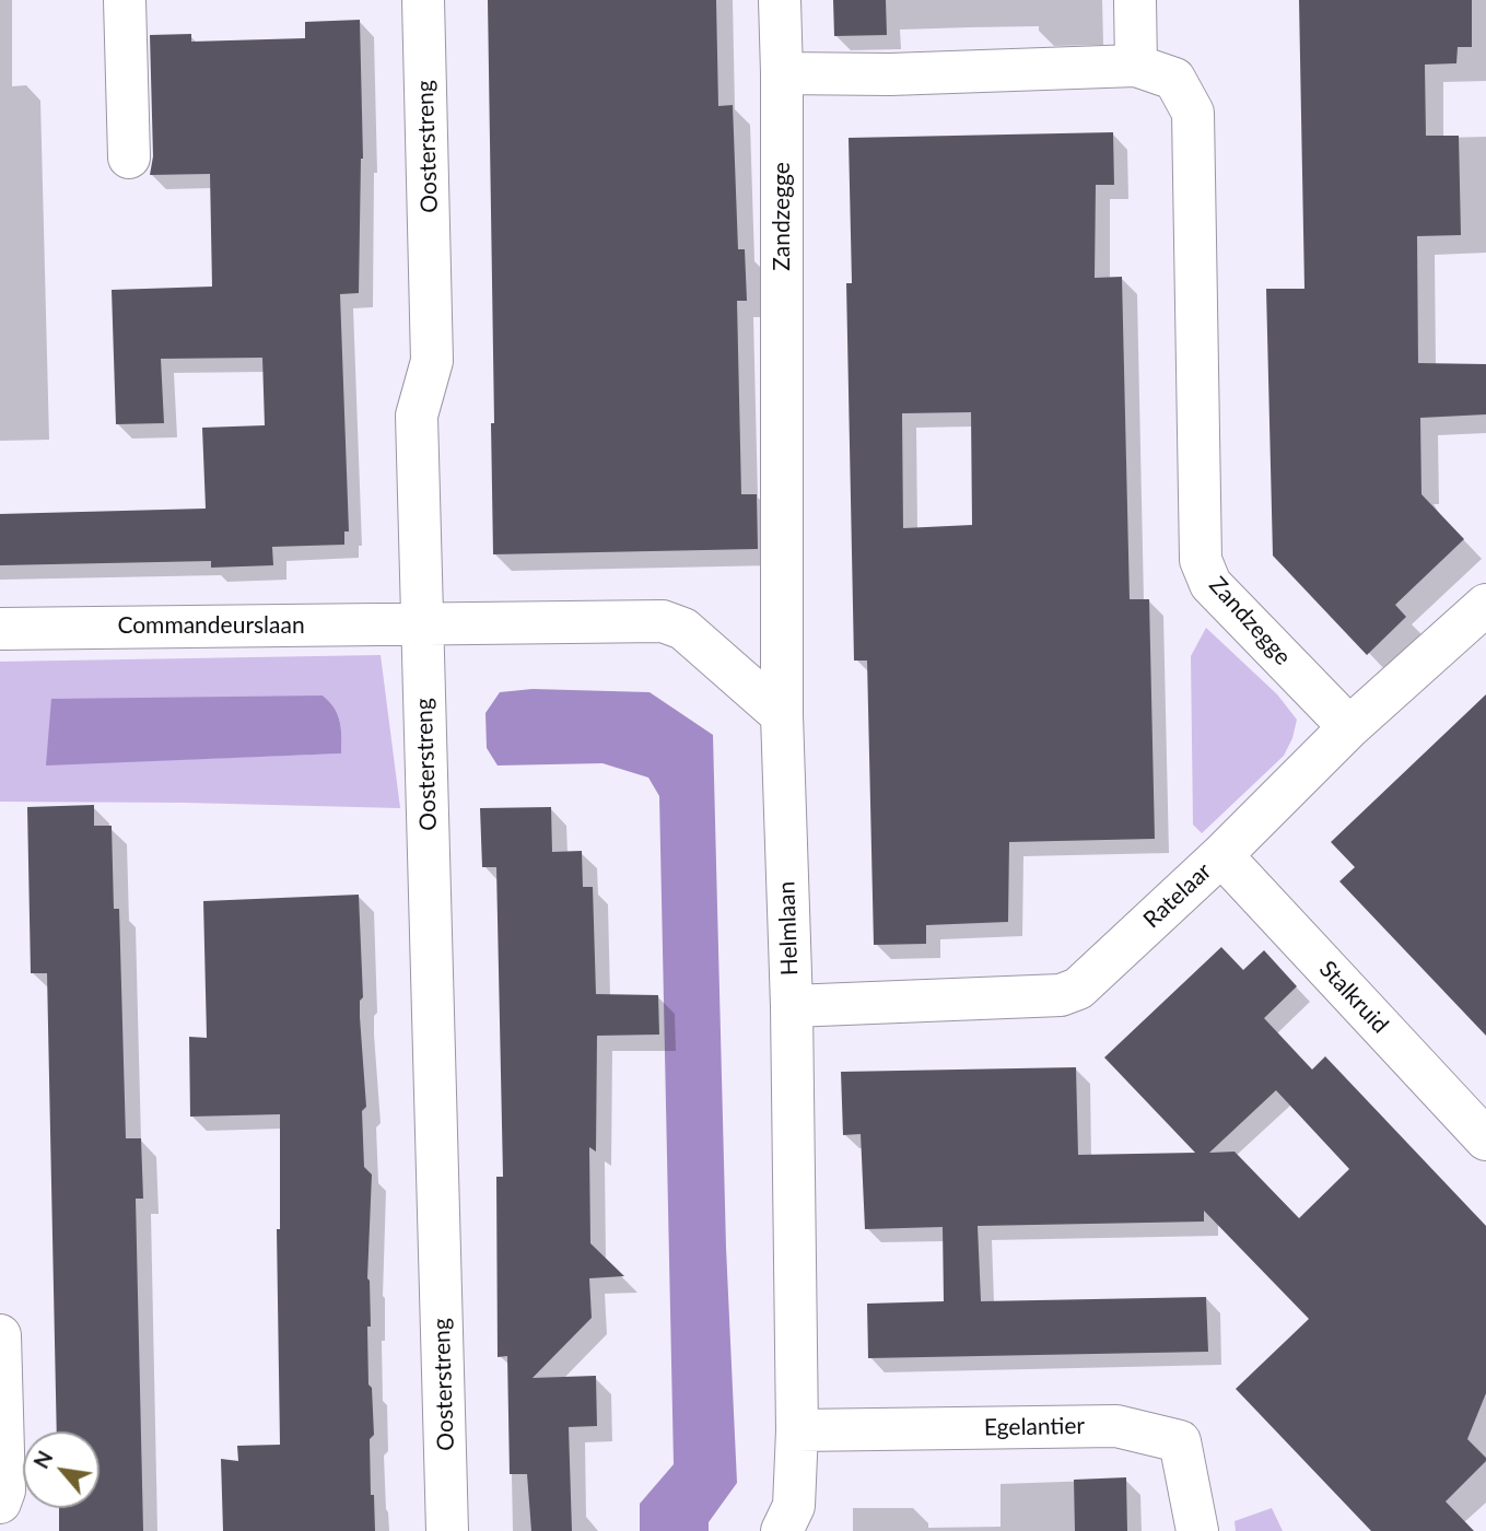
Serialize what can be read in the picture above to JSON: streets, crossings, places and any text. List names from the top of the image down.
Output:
{
  "streets": {
    "street": [
      "Oosterstreng",
      "Zandzegge",
      "Commandeurslaan",
      "Ratelaar",
      "Helmlaan",
      "Stalkruid",
      "Egelantier"
    ]
  },
  "crossings": [
    ["Oosterstreng", "Commandeurslaan"],
    ["Zandzegge", "Ratelaar"],
    ["Zandzegge", "Helmlaan"],
    ["Ratelaar", "Helmlaan"],
    ["Ratelaar", "Stalkruid"],
    ["Helmlaan", "Egelantier"]
  ],
  "north": "top left"
}
